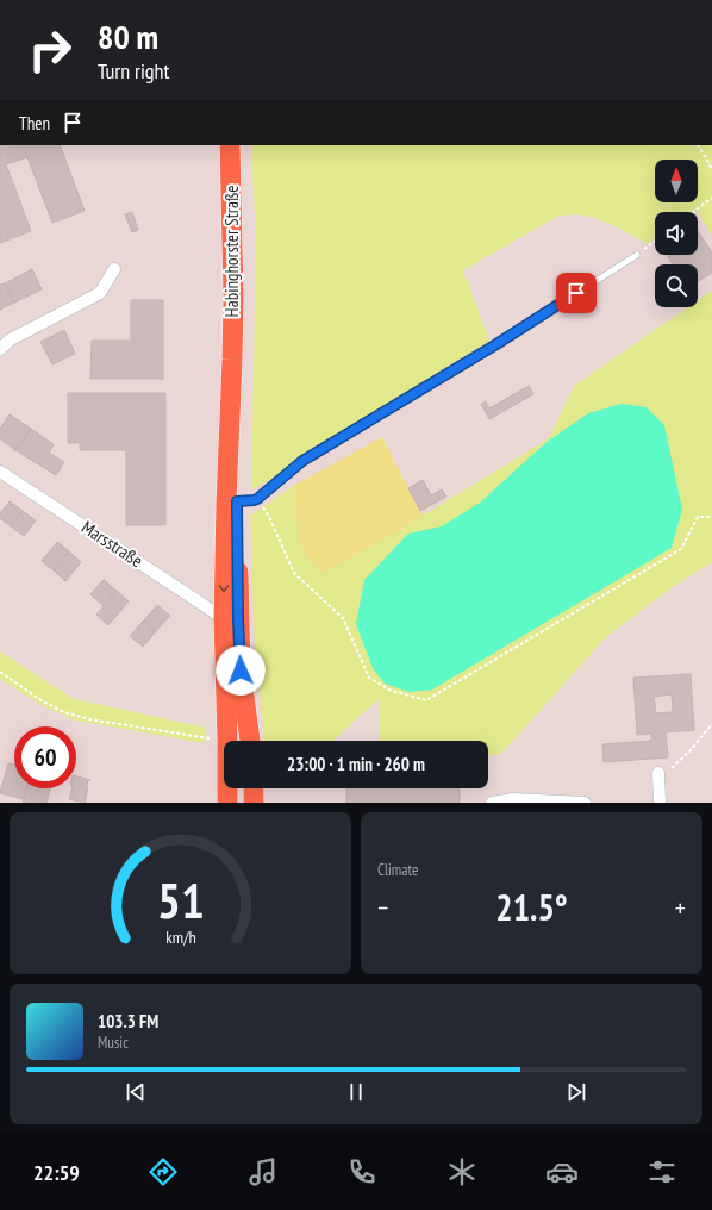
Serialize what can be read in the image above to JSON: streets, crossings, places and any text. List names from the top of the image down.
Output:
{
  "streets": {
    "main road": ["Habinghorster Straße"],
    "street": ["Marsstraße"]
  },
  "crossings": [
    ["Habinghorster Straße", "Marsstraße"]
  ],
  "north": "top",
  "page": {
    "turn": ["80 m", "Turn right"],
    "then": "Then",
    "limit": "60",
    "trip": "23:00 · 1 min · 260 m",
    "tile": "Climate",
    "heat": ["−", "21.5°", "+"],
    "song": ["103.3 FM", "Music"],
    "tabs": "22:59",
    "gauge": ["51", "km/h"]
  }
}
